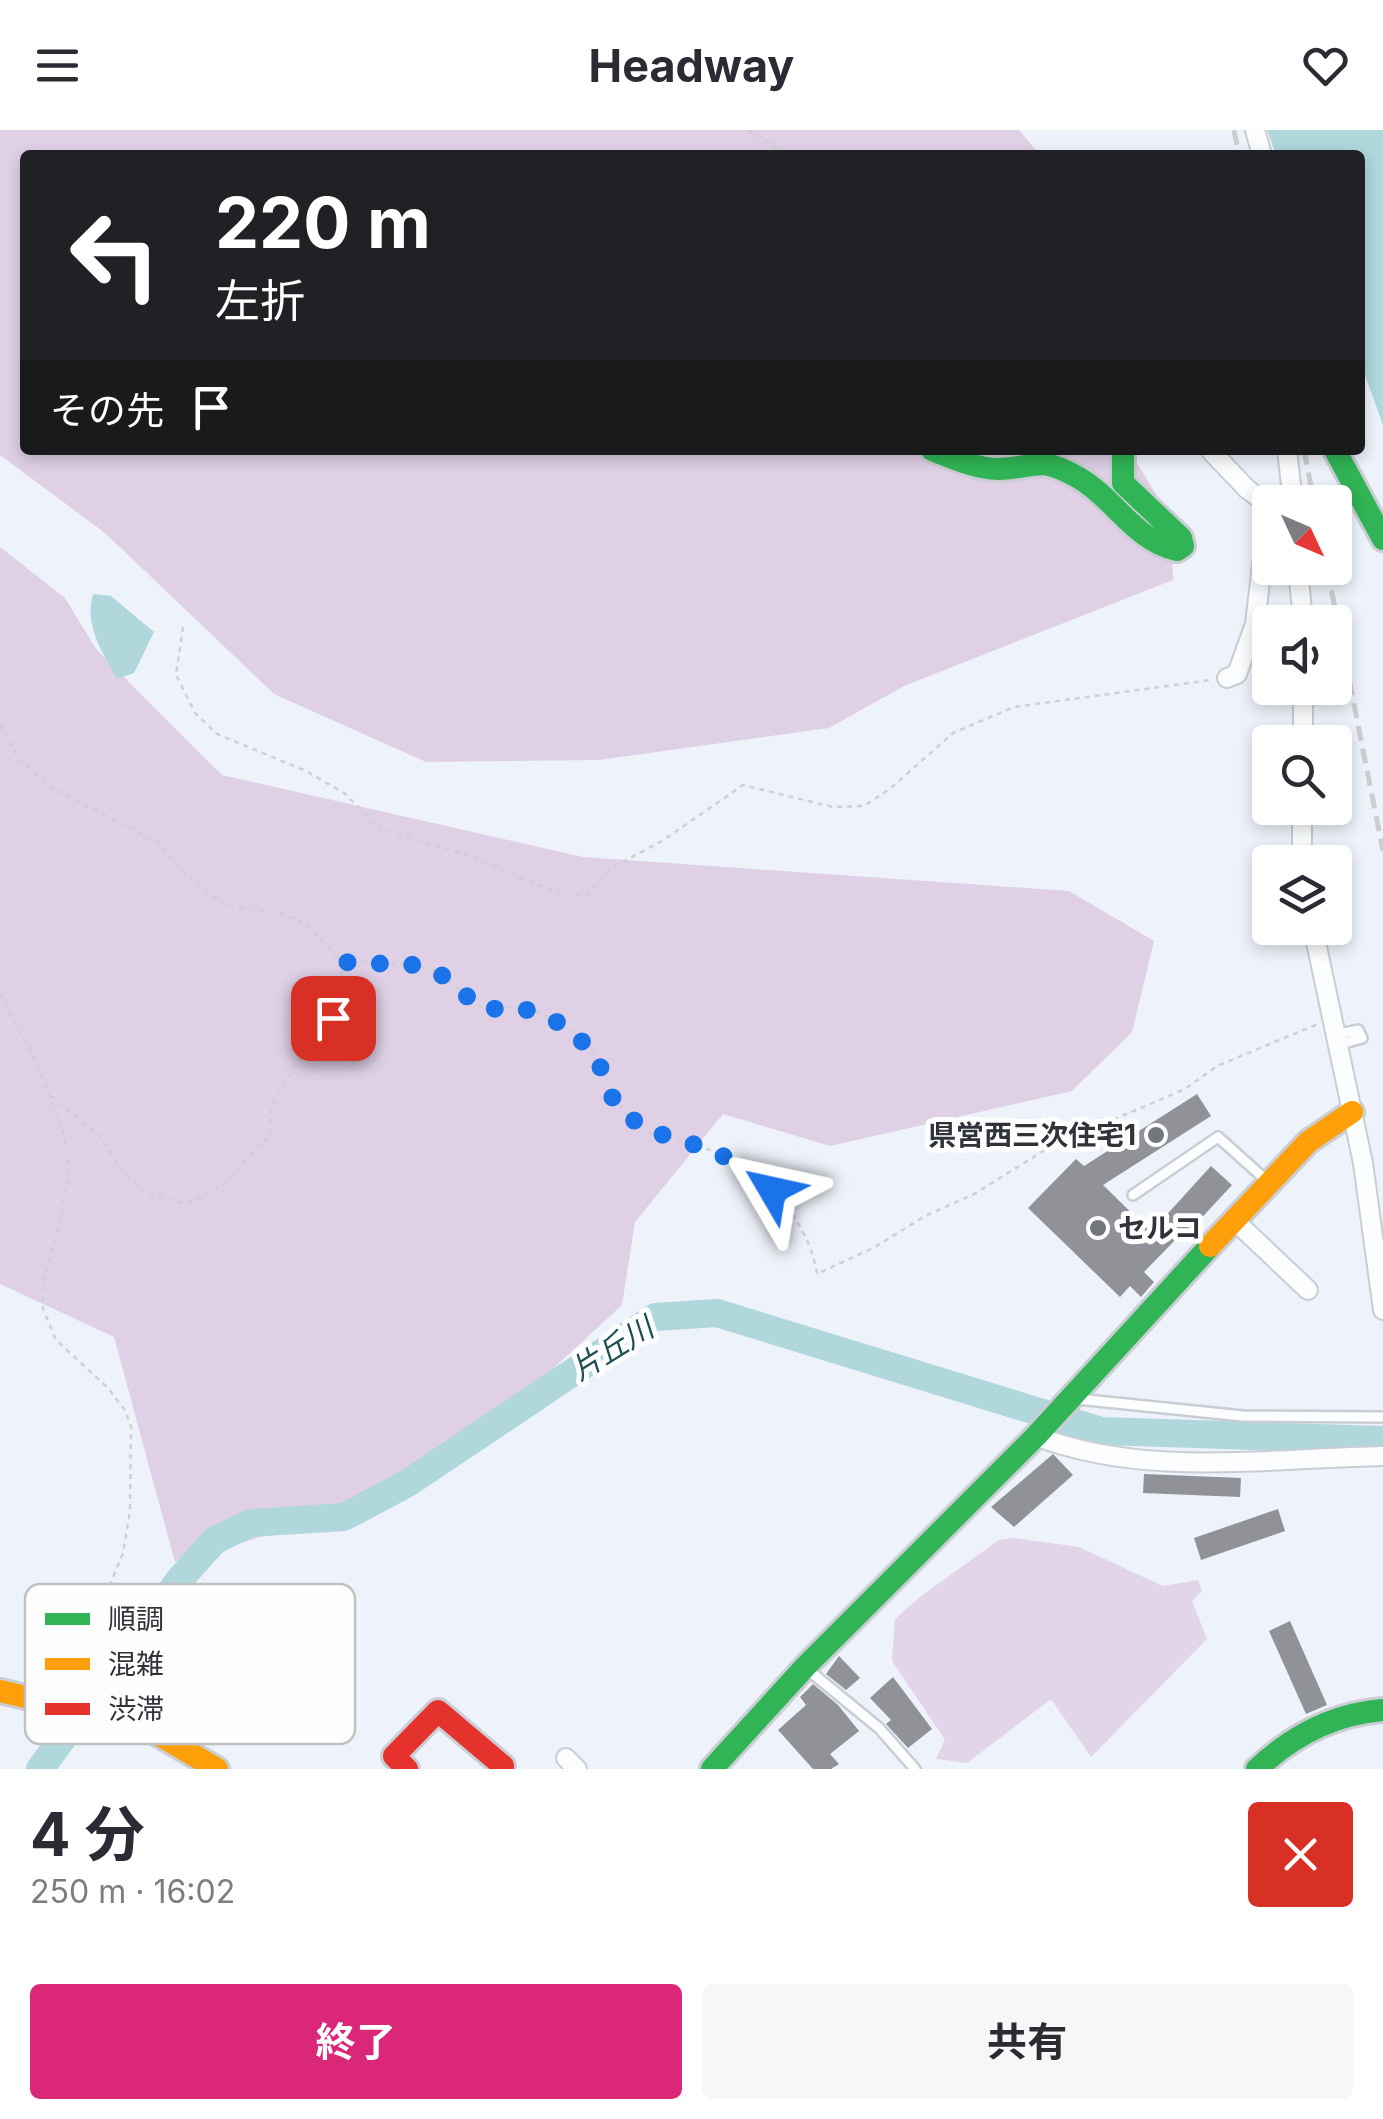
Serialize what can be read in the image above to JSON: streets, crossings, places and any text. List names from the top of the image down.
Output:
{
  "water": ["片丘川"],
  "places": ["県営西三次住宅1", "セルコ"],
  "legend": ["順調", "混雑", "渋滞"],
  "north": "bottom right",
  "page": {
    "header": "Headway",
    "turn": ["220 m", "左折"],
    "then": "その先",
    "heading": ["4 分", "250 m · 16:02"],
    "buttons": ["終了", "共有"]
  }
}
